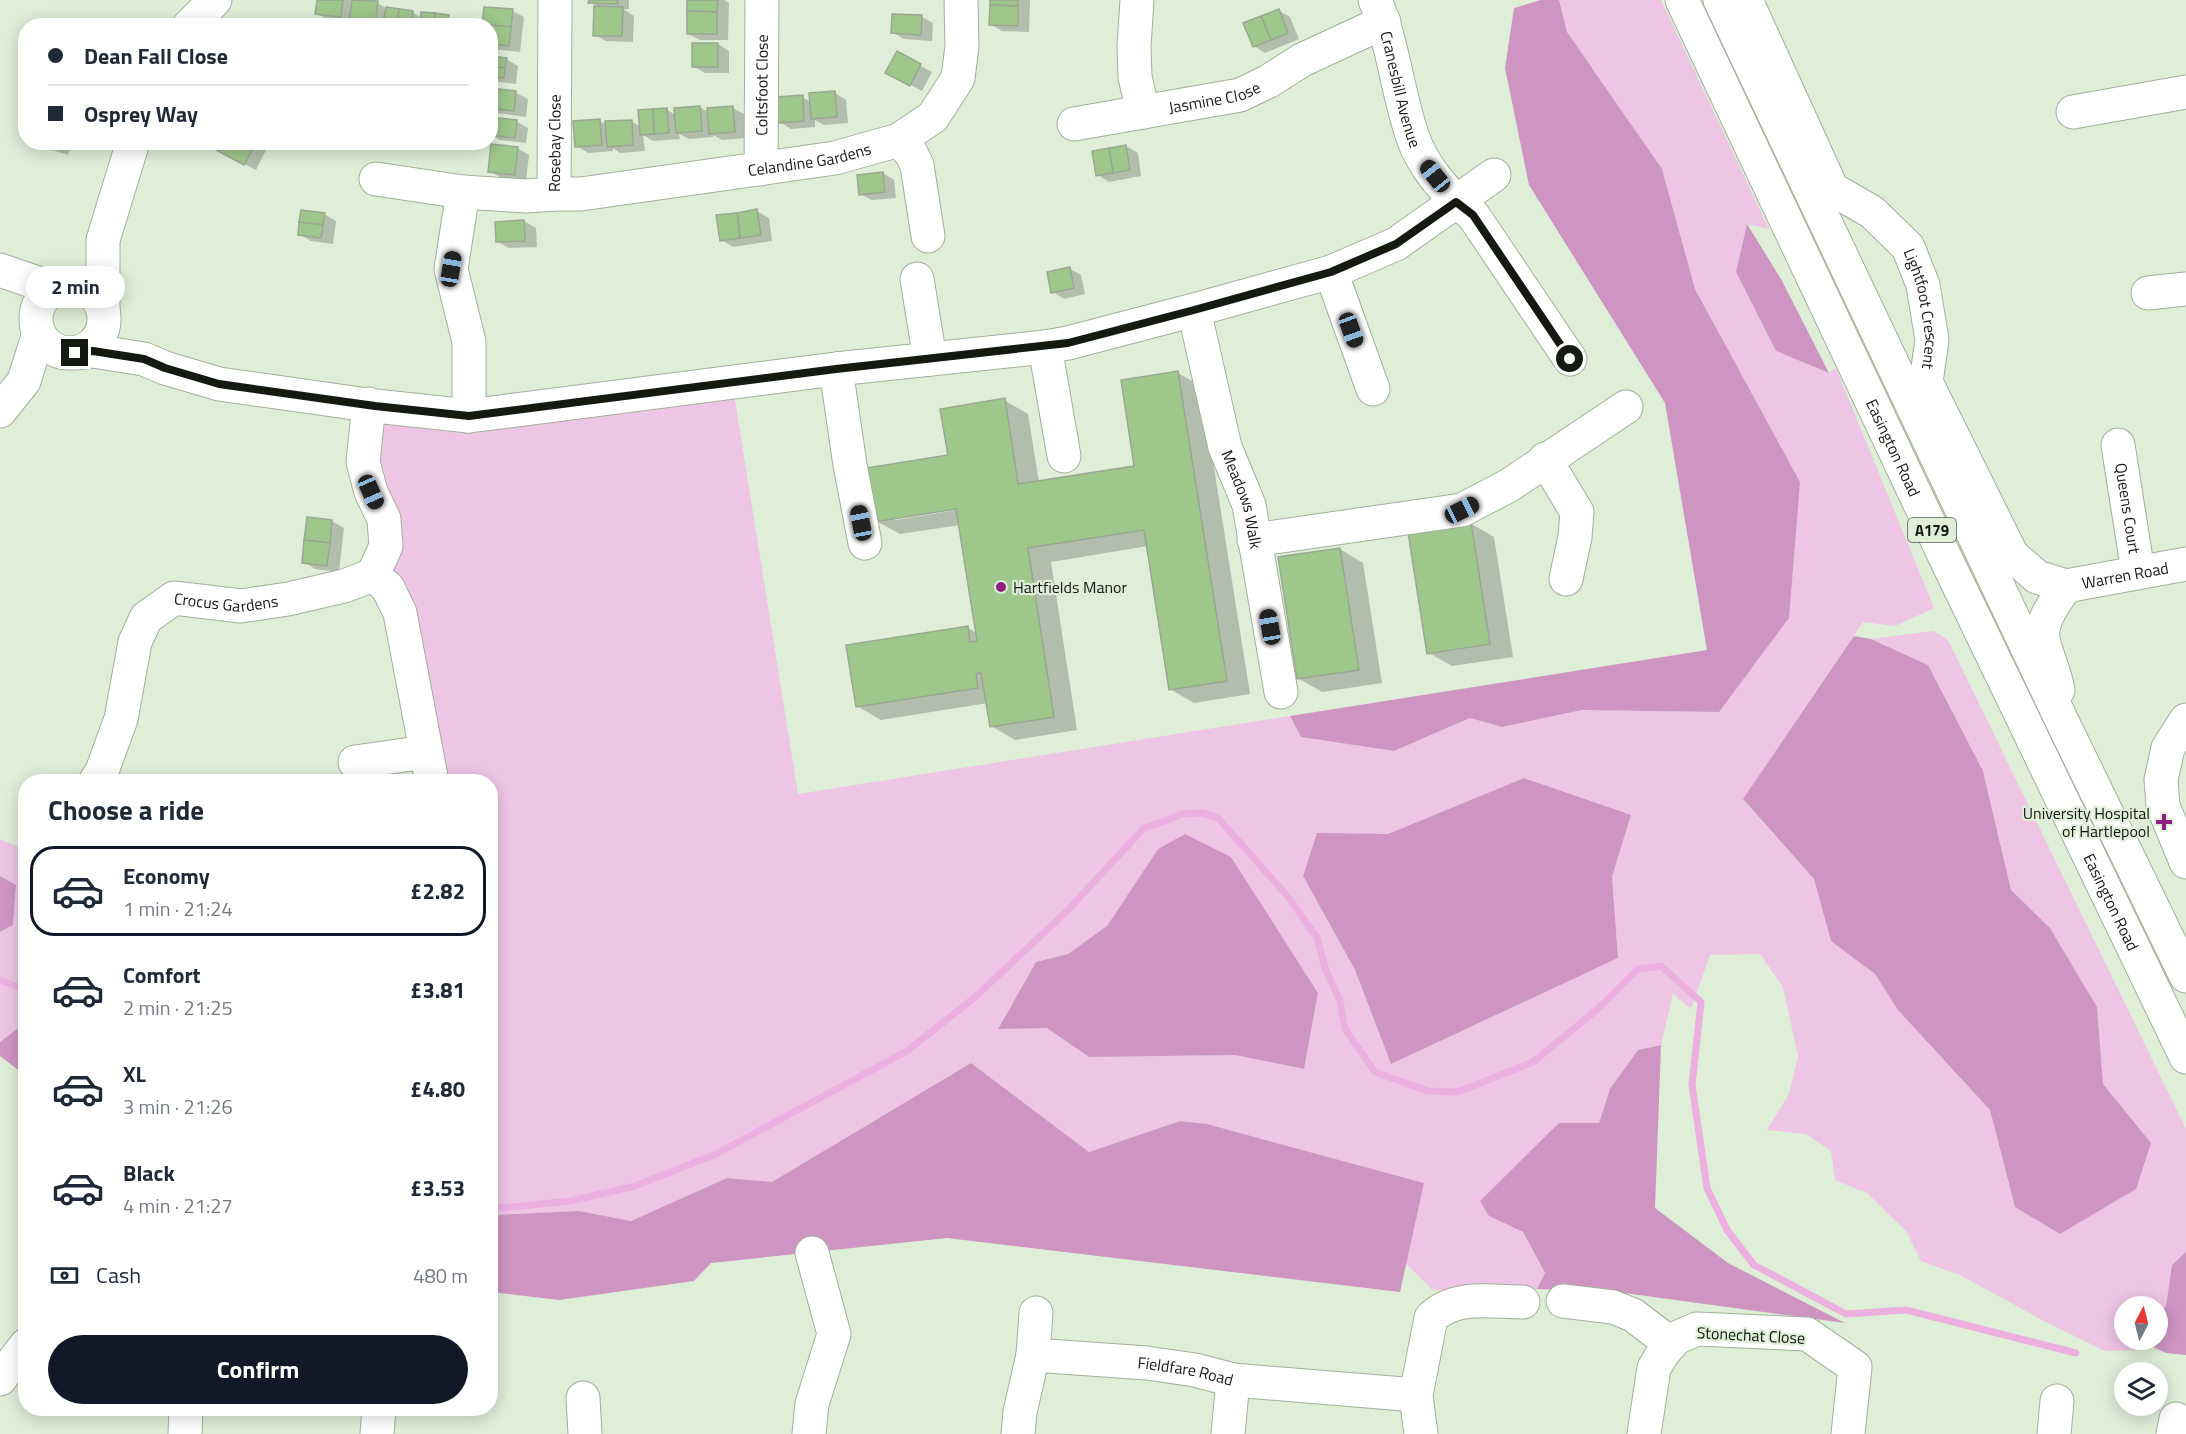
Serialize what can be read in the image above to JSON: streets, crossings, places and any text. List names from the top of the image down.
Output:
{
  "streets": {
    "main road": [
      "Coltsfoot Close",
      "Cranesbill Avenue",
      "Jasmine Close",
      "Rosebay Close",
      "Celandine Gardens",
      "Lightfoot Crescent",
      "Easington Road",
      "Meadows Walk",
      "Queens Court",
      "A179",
      "Warren Road",
      "Crocus Gardens",
      "Stonechat Close",
      "Fieldfare Road"
    ]
  },
  "crossings": [
    ["Coltsfoot Close", "Celandine Gardens"],
    ["Cranesbill Avenue", "Jasmine Close"],
    ["Rosebay Close", "Celandine Gardens"],
    ["Lightfoot Crescent", "Warren Road"],
    ["Queens Court", "Warren Road"]
  ],
  "places": {
    "other": ["Hartfields Manor"],
    "health": ["University Hospital of Hartlepool"]
  },
  "north": "top",
  "page": {
    "banner": ["Dean Fall Close", "Osprey Way"],
    "bubble": "2 min",
    "heading": "Choose a ride",
    "list": [
      {
        "name": "Economy",
        "note": "1 min · 21:24",
        "value": "£2.82"
      },
      {
        "name": "Comfort",
        "note": "2 min · 21:25",
        "value": "£3.81"
      },
      {
        "name": "XL",
        "note": "3 min · 21:26",
        "value": "£4.80"
      },
      {
        "name": "Black",
        "note": "4 min · 21:27",
        "value": "£3.53"
      }
    ],
    "pay": ["Cash", "480 m"],
    "buttons": "Confirm"
  }
}
